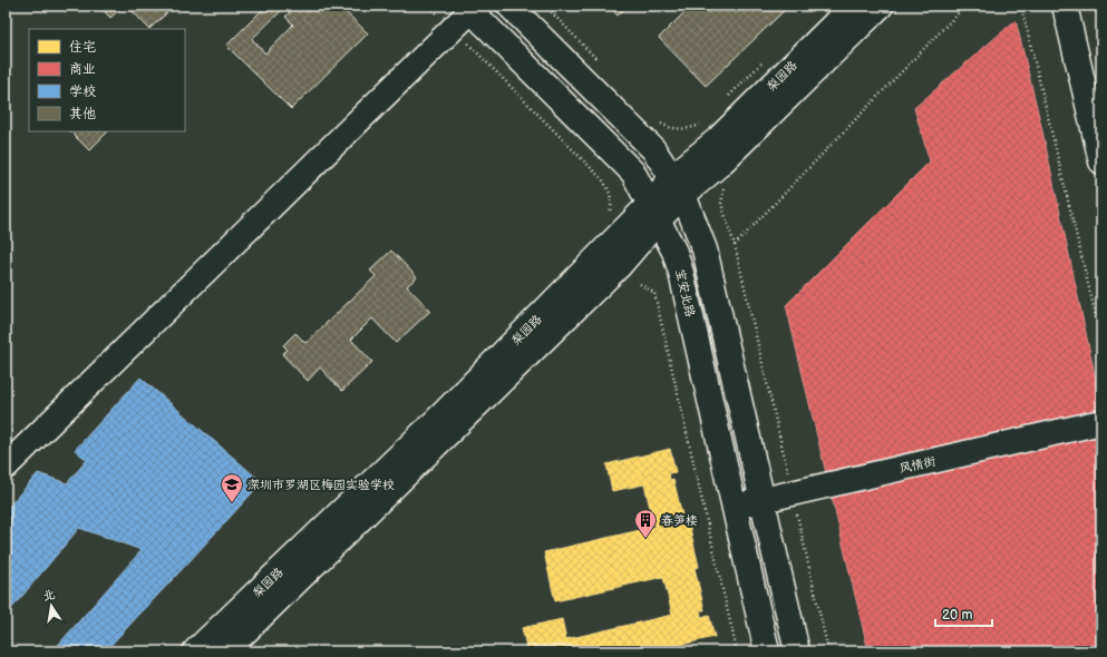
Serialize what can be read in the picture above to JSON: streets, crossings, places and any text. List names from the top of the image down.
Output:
{
  "streets": {
    "street": ["梨园路", "宝安北路", "风情街"]
  },
  "crossings": [
    ["梨园路", "宝安北路"],
    ["宝安北路", "风情街"]
  ],
  "places": {
    "school or university": ["深圳市罗湖区梅园实验学校"],
    "building": ["春笋楼"]
  },
  "legend": [
    "住宅",
    "商业",
    "学校",
    "其他"
  ],
  "scale_bar": "20 m",
  "north": "top"
}
